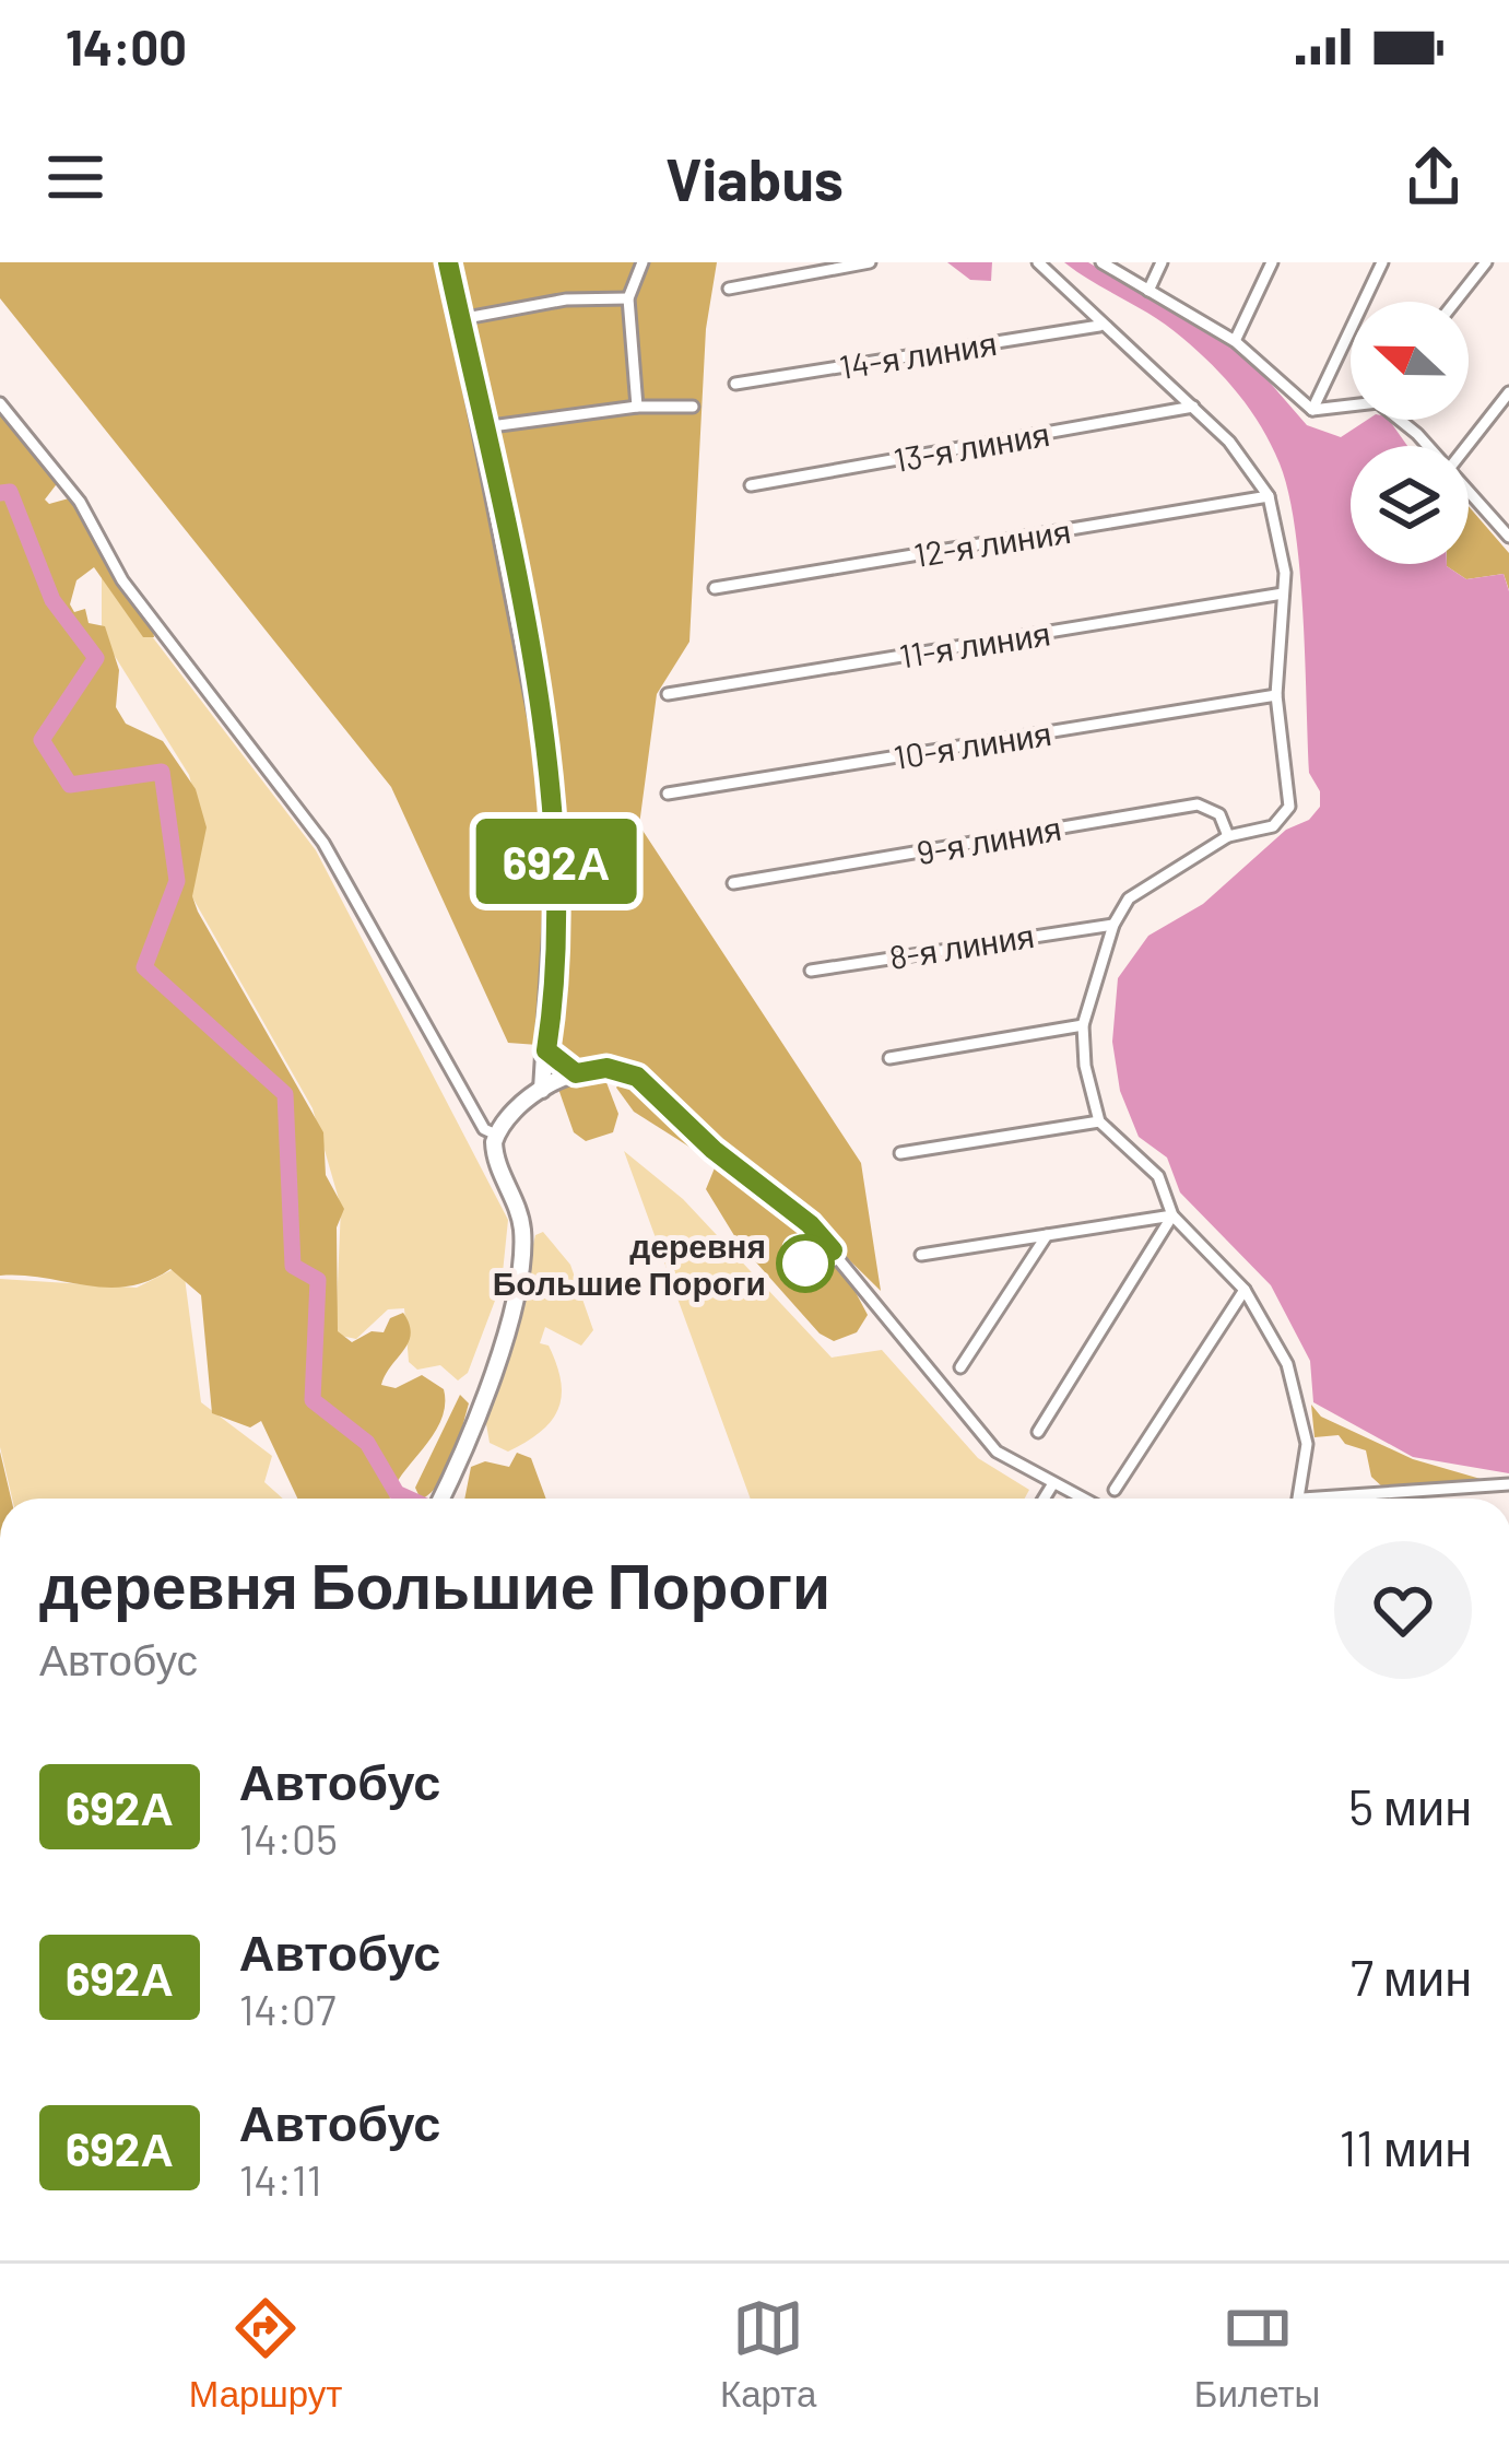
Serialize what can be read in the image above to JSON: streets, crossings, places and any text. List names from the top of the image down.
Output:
{
  "streets": {
    "street": [
      "14-я линия",
      "13-я линия",
      "12-я линия",
      "11-я линия",
      "10-я линия",
      "9-я линия",
      "8-я линия"
    ]
  },
  "places": ["деревня Большие Пороги"],
  "lines": ["bus line 692А"],
  "north": "left",
  "page": {
    "status": "14:00",
    "header": "Viabus",
    "on_map": "692А",
    "heading": ["деревня Большие Пороги", "Автобус"],
    "list": [
      {
        "mark": "692А",
        "name": "Автобус",
        "note": "14:05",
        "value": "5 мин"
      },
      {
        "mark": "692А",
        "name": "Автобус",
        "note": "14:07",
        "value": "7 мин"
      },
      {
        "mark": "692А",
        "name": "Автобус",
        "note": "14:11",
        "value": "11 мин"
      }
    ],
    "tabs": ["Маршрут", "Карта", "Билеты"]
  }
}
